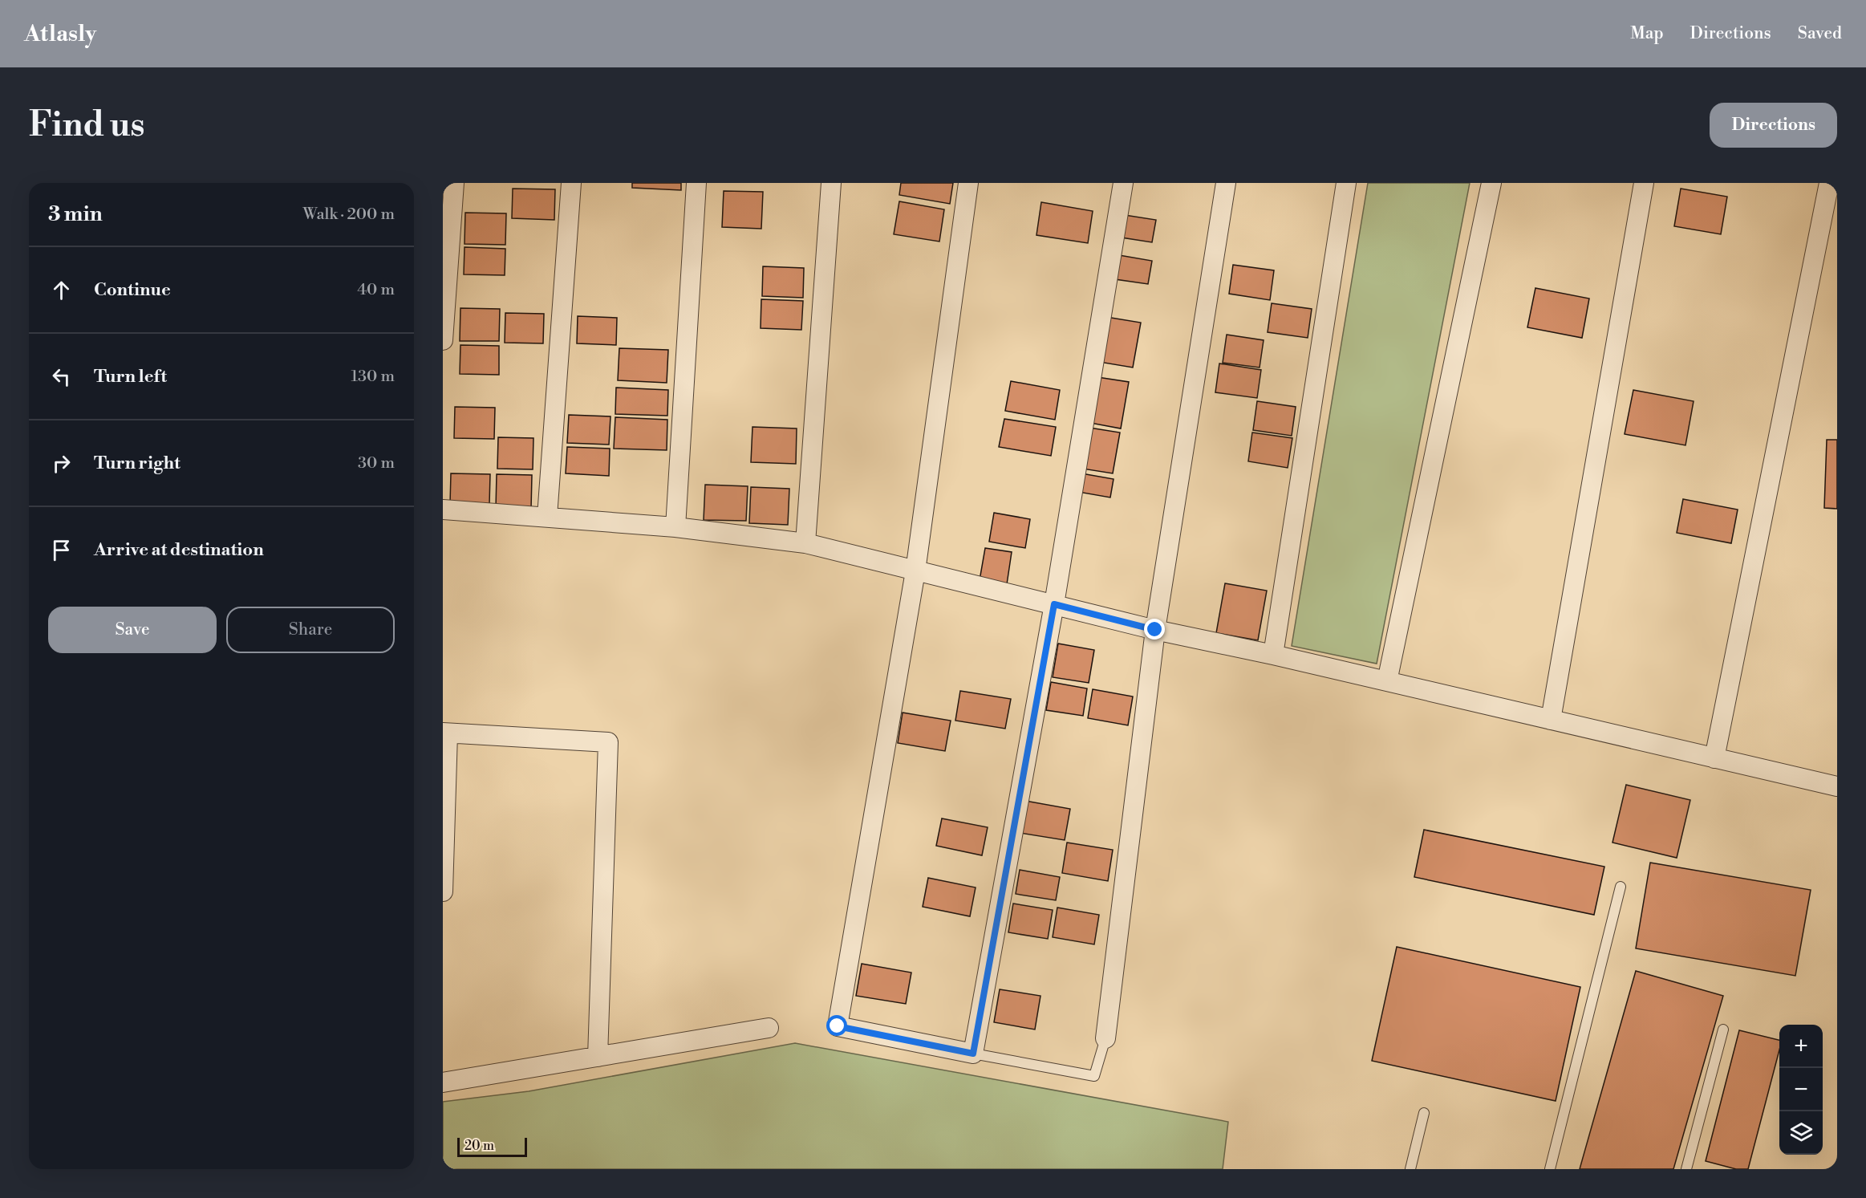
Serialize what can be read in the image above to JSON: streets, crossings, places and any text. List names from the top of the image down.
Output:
{
  "scale_bar": "20 m",
  "page": {
    "header": "Atlasly",
    "nav": ["Map", "Directions", "Saved"],
    "buttons": [
      "Directions",
      ["Save", "Share"]
    ],
    "title": "Find us",
    "heading": ["3 min", "Walk · 200 m"],
    "list": [
      ["Continue", "40 m"],
      ["Turn left", "130 m"],
      ["Turn right", "30 m"],
      "Arrive at destination"
    ],
    "map_buttons": ["+", "−"],
    "scale": "20 m"
  }
}
